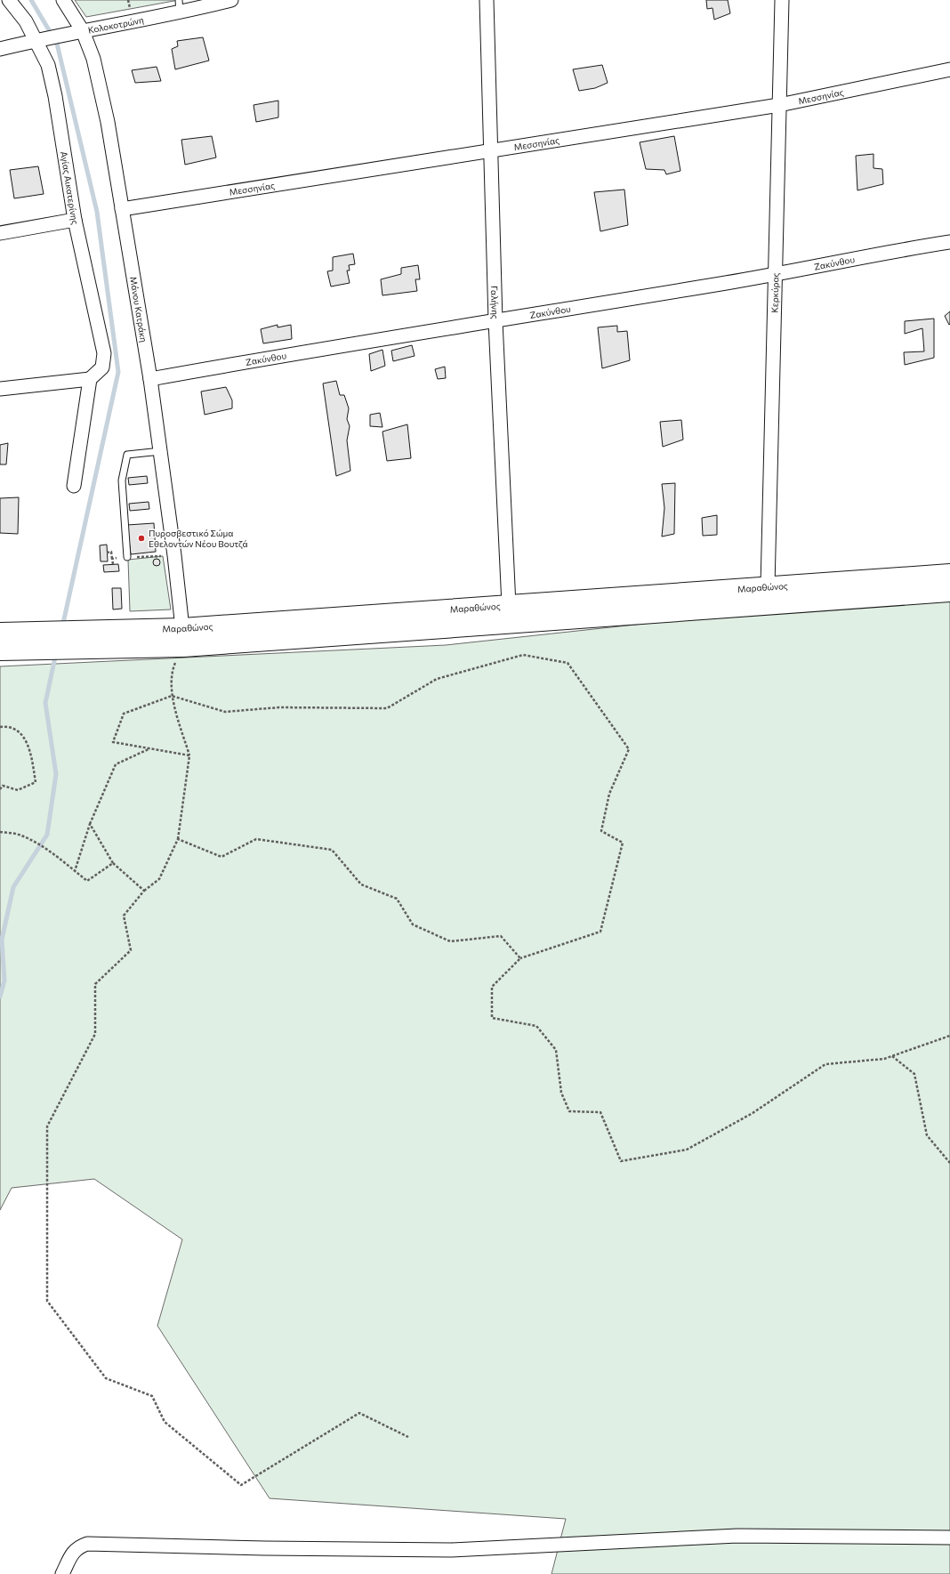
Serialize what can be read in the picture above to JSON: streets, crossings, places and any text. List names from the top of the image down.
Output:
{
  "streets": {
    "main road": ["Μαραθώνος"],
    "street": [
      "Κολοκοτρώνη",
      "Μεσσηνίας",
      "Αγίας Αικατερίνης",
      "Ζακύνθου",
      "Κερκύρας",
      "Γαλήνης",
      "Μάνου Κατράκη"
    ]
  },
  "crossings": [
    ["Κολοκοτρώνη", "Αγίας Αικατερίνης"],
    ["Κολοκοτρώνη", "Μάνου Κατράκη"],
    ["Μεσσηνίας", "Κερκύρας"],
    ["Μεσσηνίας", "Γαλήνης"],
    ["Μεσσηνίας", "Μάνου Κατράκη"],
    ["Ζακύνθου", "Κερκύρας"],
    ["Ζακύνθου", "Γαλήνης"],
    ["Ζακύνθου", "Μάνου Κατράκη"],
    ["Κερκύρας", "Μαραθώνος"],
    ["Γαλήνης", "Μαραθώνος"],
    ["Μάνου Κατράκη", "Μαραθώνος"]
  ],
  "places": ["Πυροσβεστικό Σώμα Εθελοντών Νέου Βουτζά"]
}
